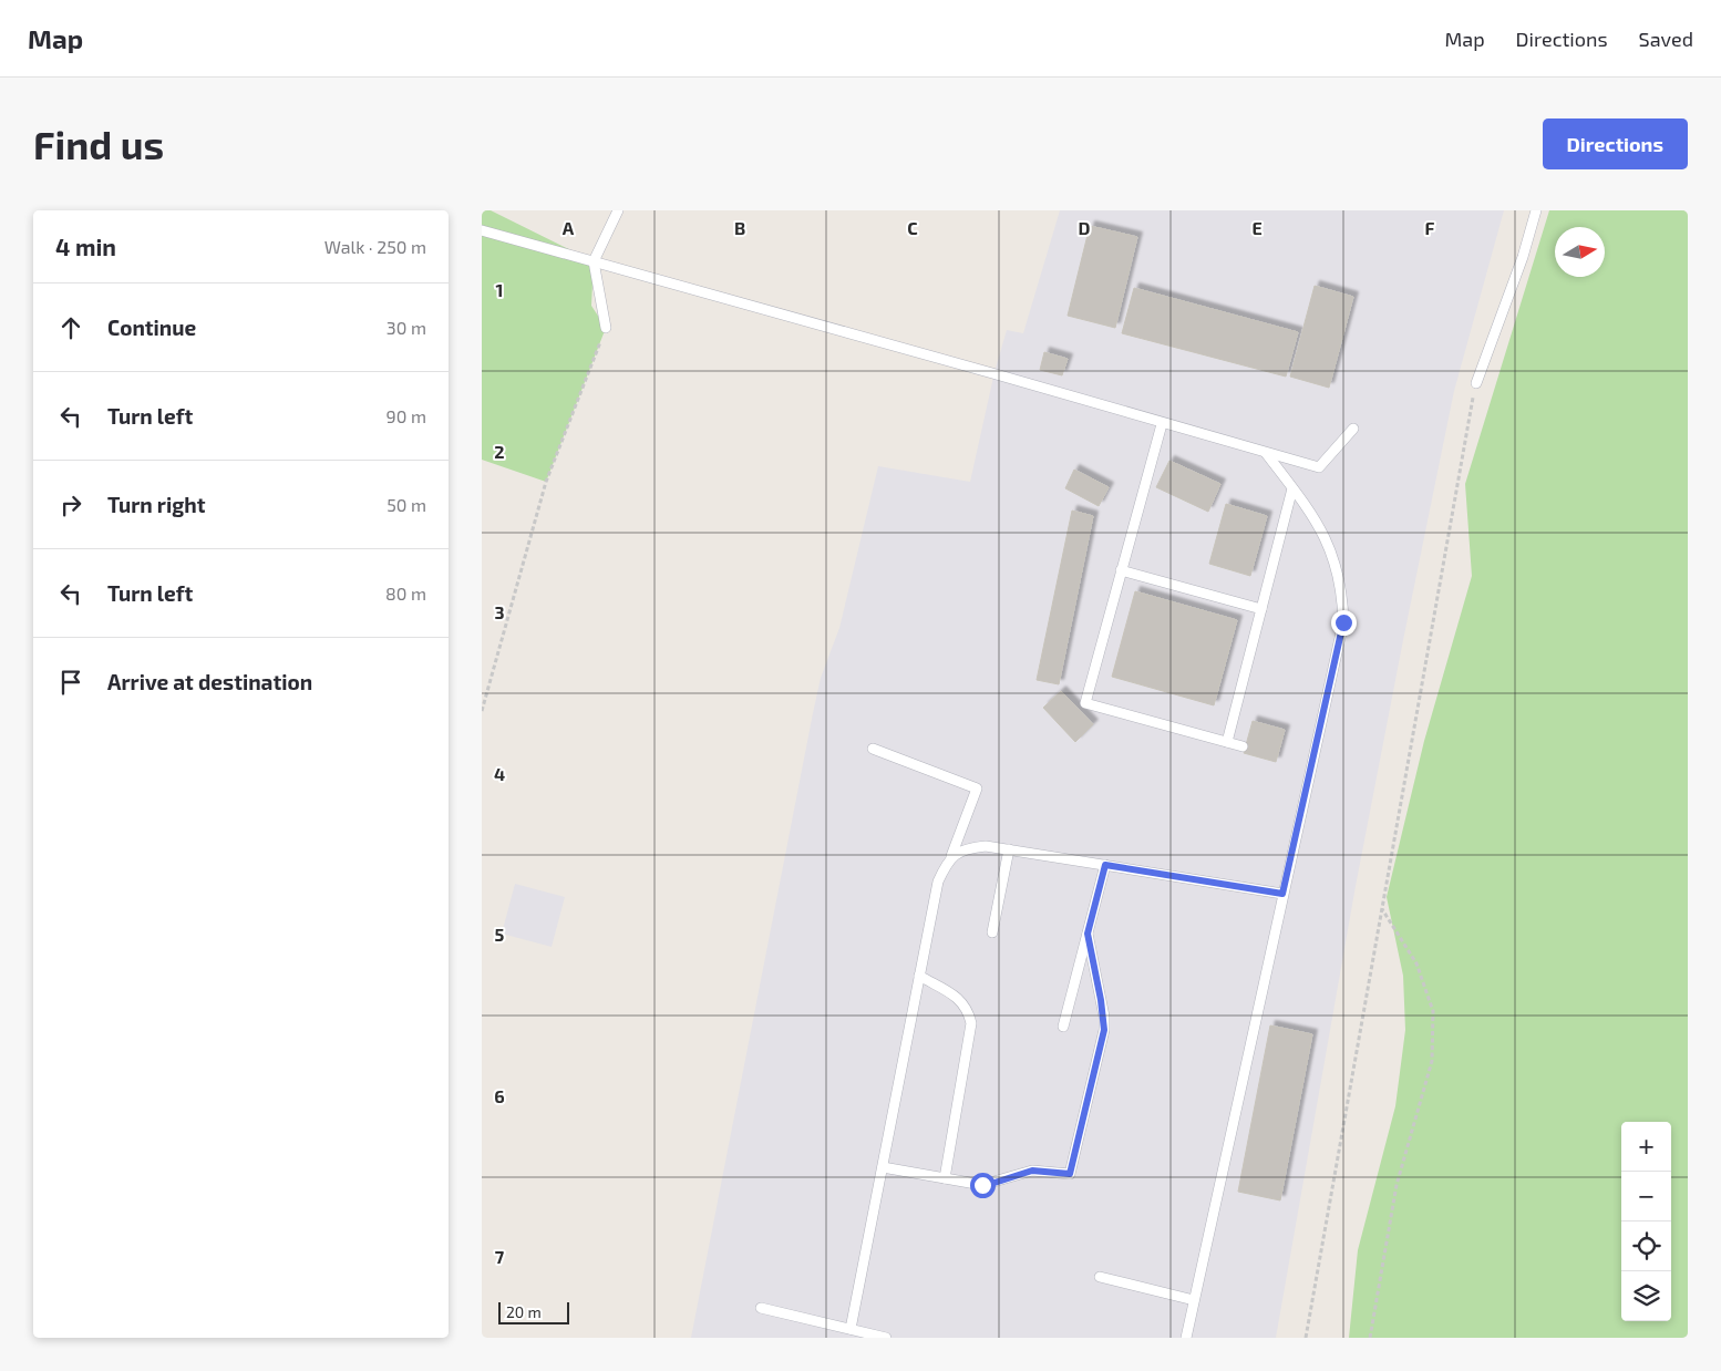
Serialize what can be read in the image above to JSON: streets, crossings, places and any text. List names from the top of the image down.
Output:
{
  "scale_bar": "20 m",
  "north": "right",
  "page": {
    "header": "Map",
    "nav": ["Map", "Directions", "Saved"],
    "buttons": "Directions",
    "title": "Find us",
    "heading": ["4 min", "Walk · 250 m"],
    "list": [
      ["Continue", "30 m"],
      ["Turn left", "90 m"],
      ["Turn right", "50 m"],
      ["Turn left", "80 m"],
      "Arrive at destination"
    ],
    "map_buttons": ["+", "−"],
    "scale": "20 m"
  },
  "grid": {
    "columns": [
      "A",
      "B",
      "C",
      "D",
      "E",
      "F"
    ],
    "rows": [
      "1",
      "2",
      "3",
      "4",
      "5",
      "6",
      "7"
    ]
  }
}
